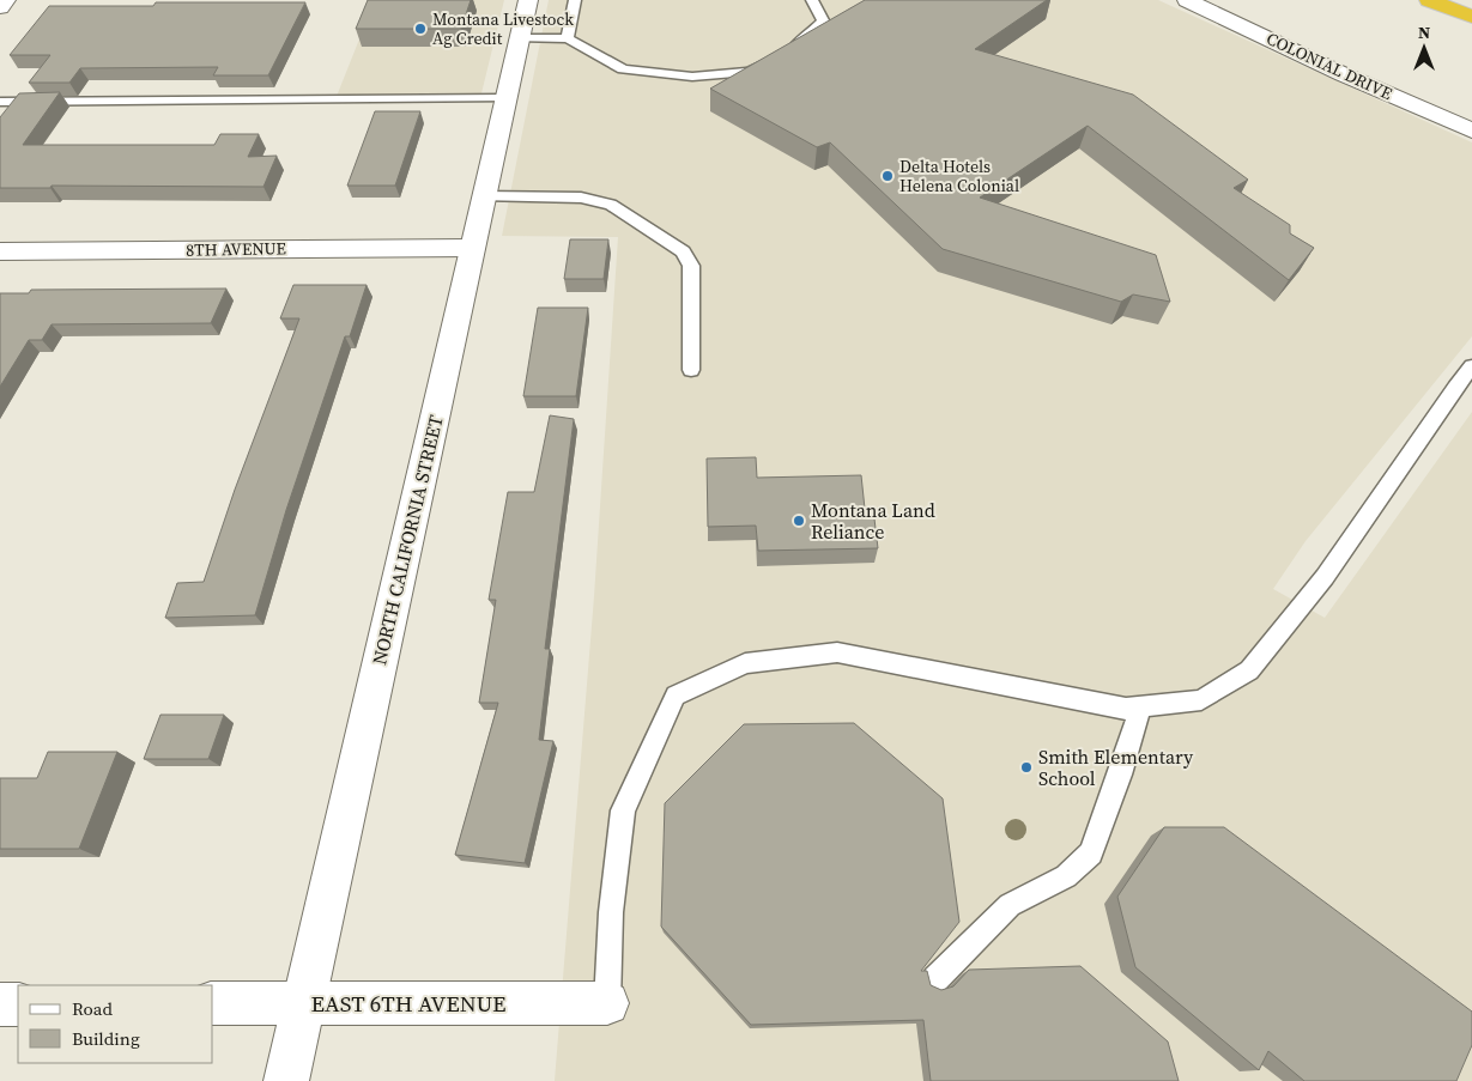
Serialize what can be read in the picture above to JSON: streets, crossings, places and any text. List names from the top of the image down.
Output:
{
  "streets": {
    "street": [
      "COLONIAL DRIVE",
      "8TH AVENUE",
      "NORTH CALIFORNIA STREET",
      "EAST 6TH AVENUE"
    ]
  },
  "crossings": [
    ["8TH AVENUE", "NORTH CALIFORNIA STREET"],
    ["NORTH CALIFORNIA STREET", "EAST 6TH AVENUE"]
  ],
  "places": [
    "Montana Livestock Ag Credit",
    "Delta Hotels Helena Colonial",
    "Montana Land Reliance",
    "Smith Elementary School"
  ],
  "legend": ["Road", "Building"],
  "north": "top"
}
